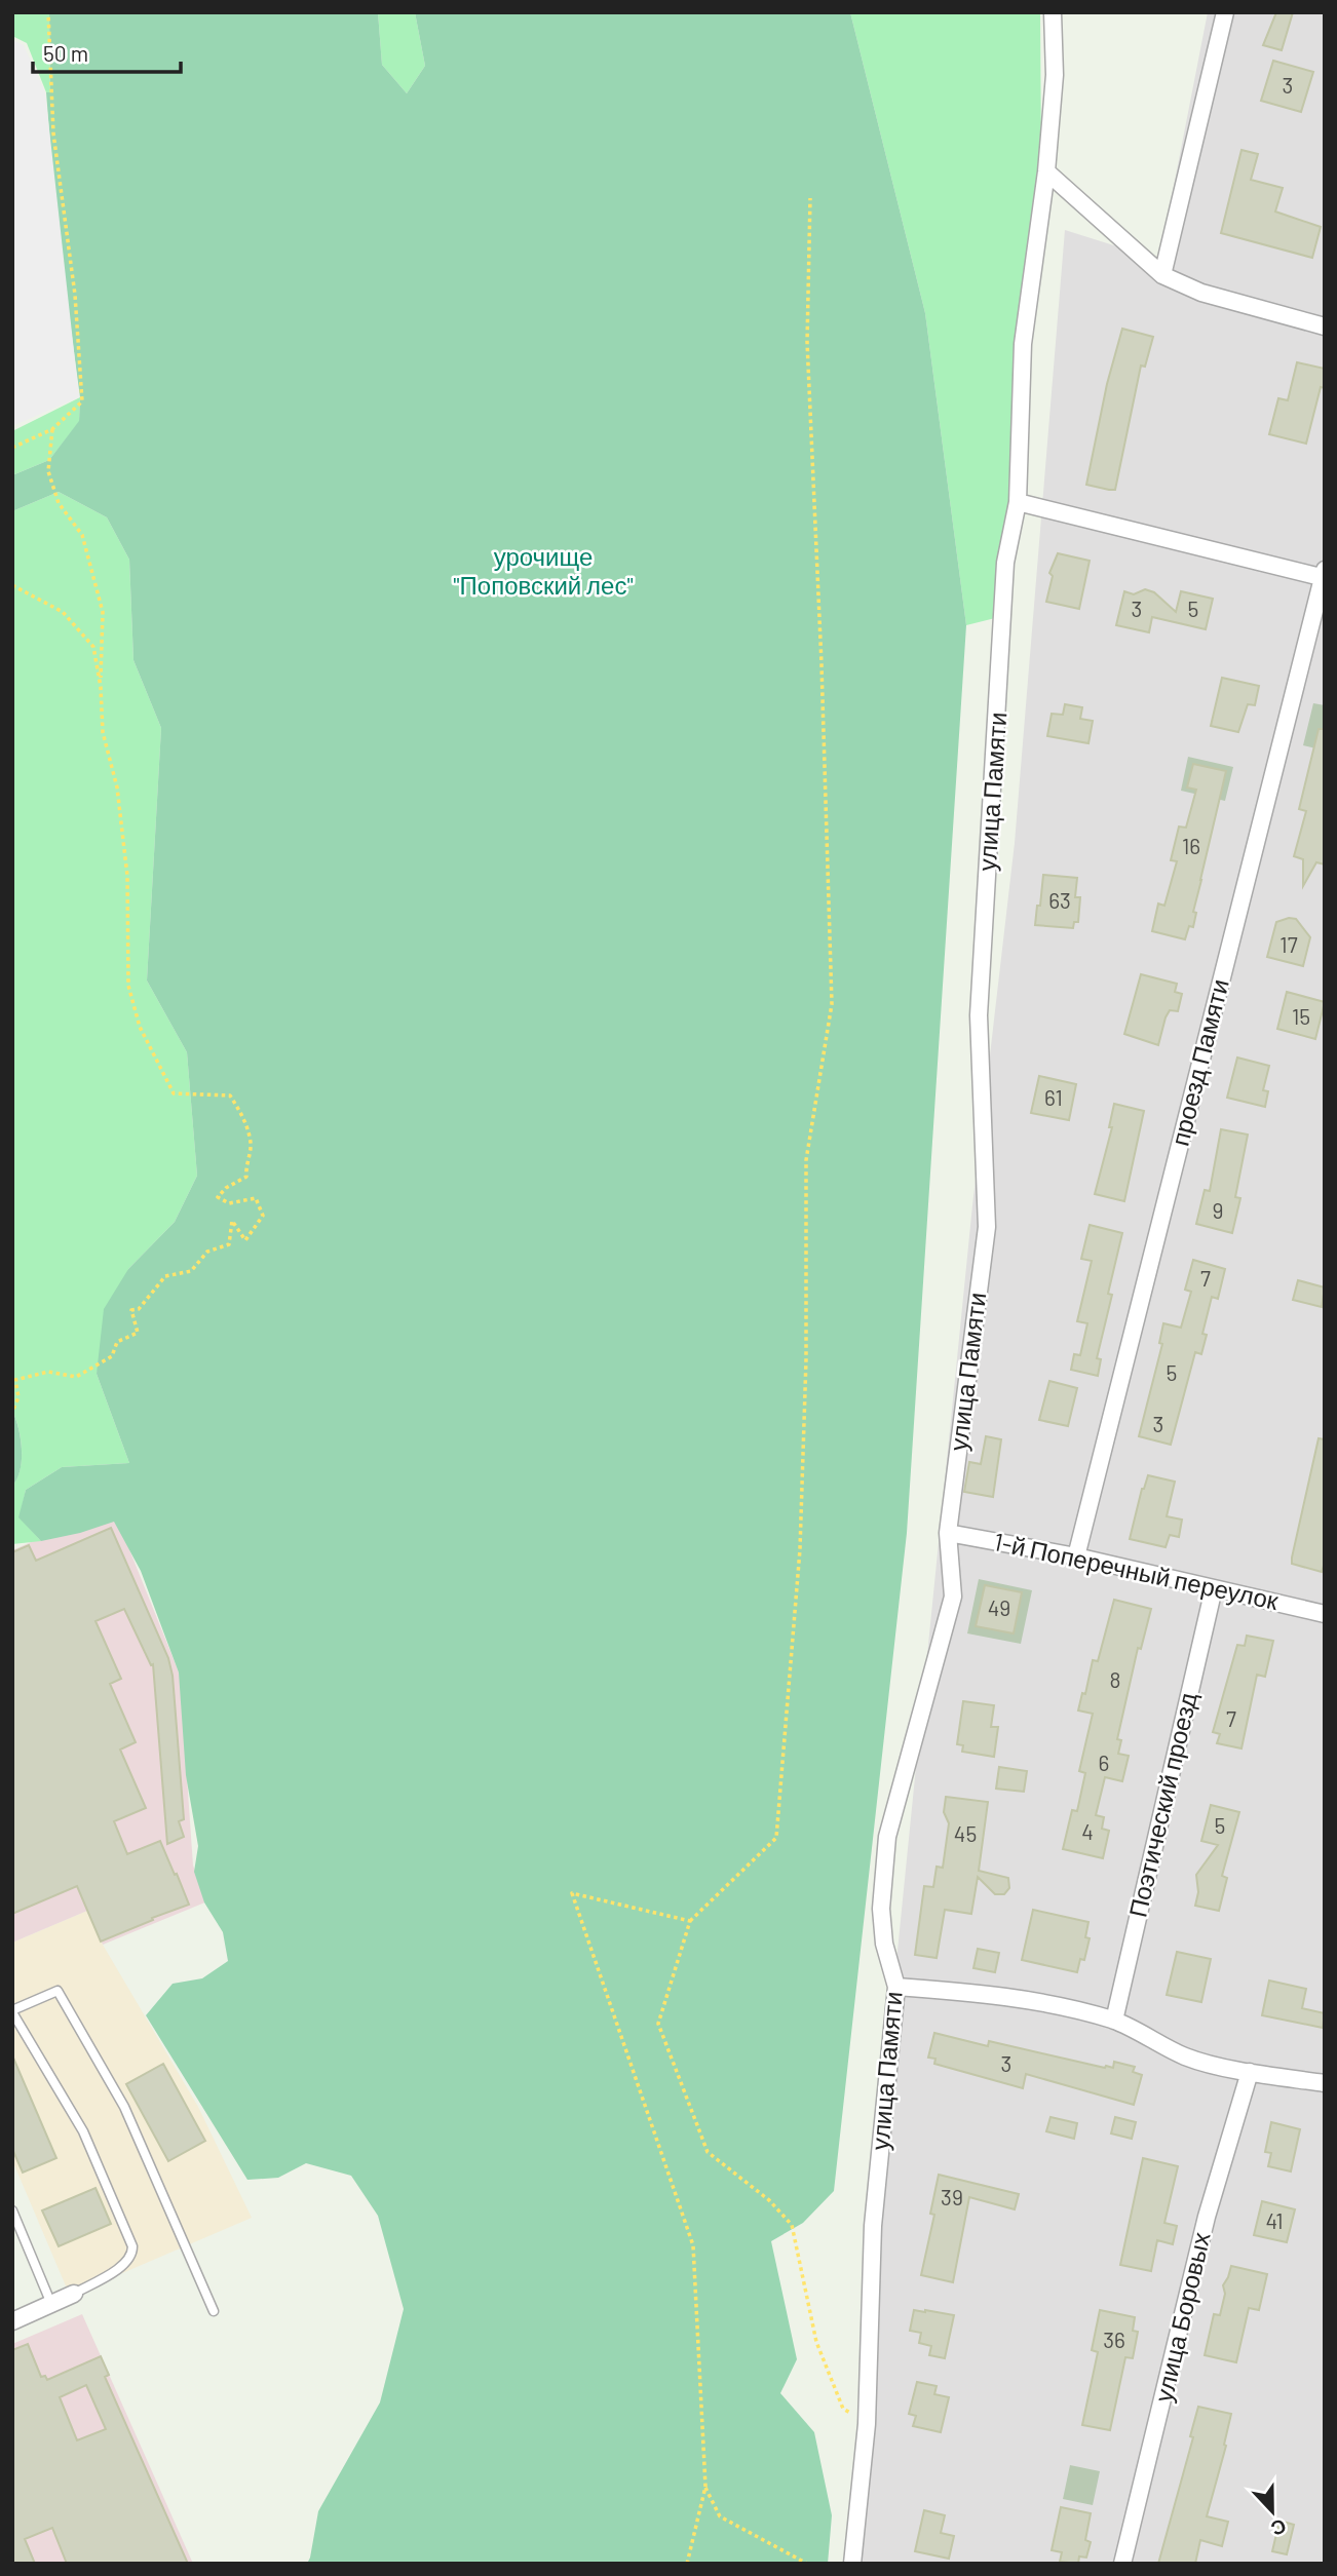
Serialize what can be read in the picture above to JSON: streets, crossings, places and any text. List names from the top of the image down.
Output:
{
  "streets": {
    "street": [
      "улица Памяти",
      "проезд Памяти",
      "1-й Поперечный переулок",
      "Поэтический проезд",
      "улица Боровых"
    ]
  },
  "crossings": [
    ["улица Памяти", "1-й Поперечный переулок"],
    ["проезд Памяти", "1-й Поперечный переулок"],
    ["1-й Поперечный переулок", "Поэтический проезд"]
  ],
  "parks": ["урочище \"Поповский лес\""],
  "house_numbers": [
    "3",
    "3",
    "5",
    "16",
    "63",
    "17",
    "15",
    "61",
    "9",
    "7",
    "5",
    "3",
    "49",
    "8",
    "7",
    "6",
    "5",
    "4",
    "45",
    "3",
    "39",
    "41",
    "36"
  ],
  "scale_bar": "50 m",
  "north": "bottom"
}
